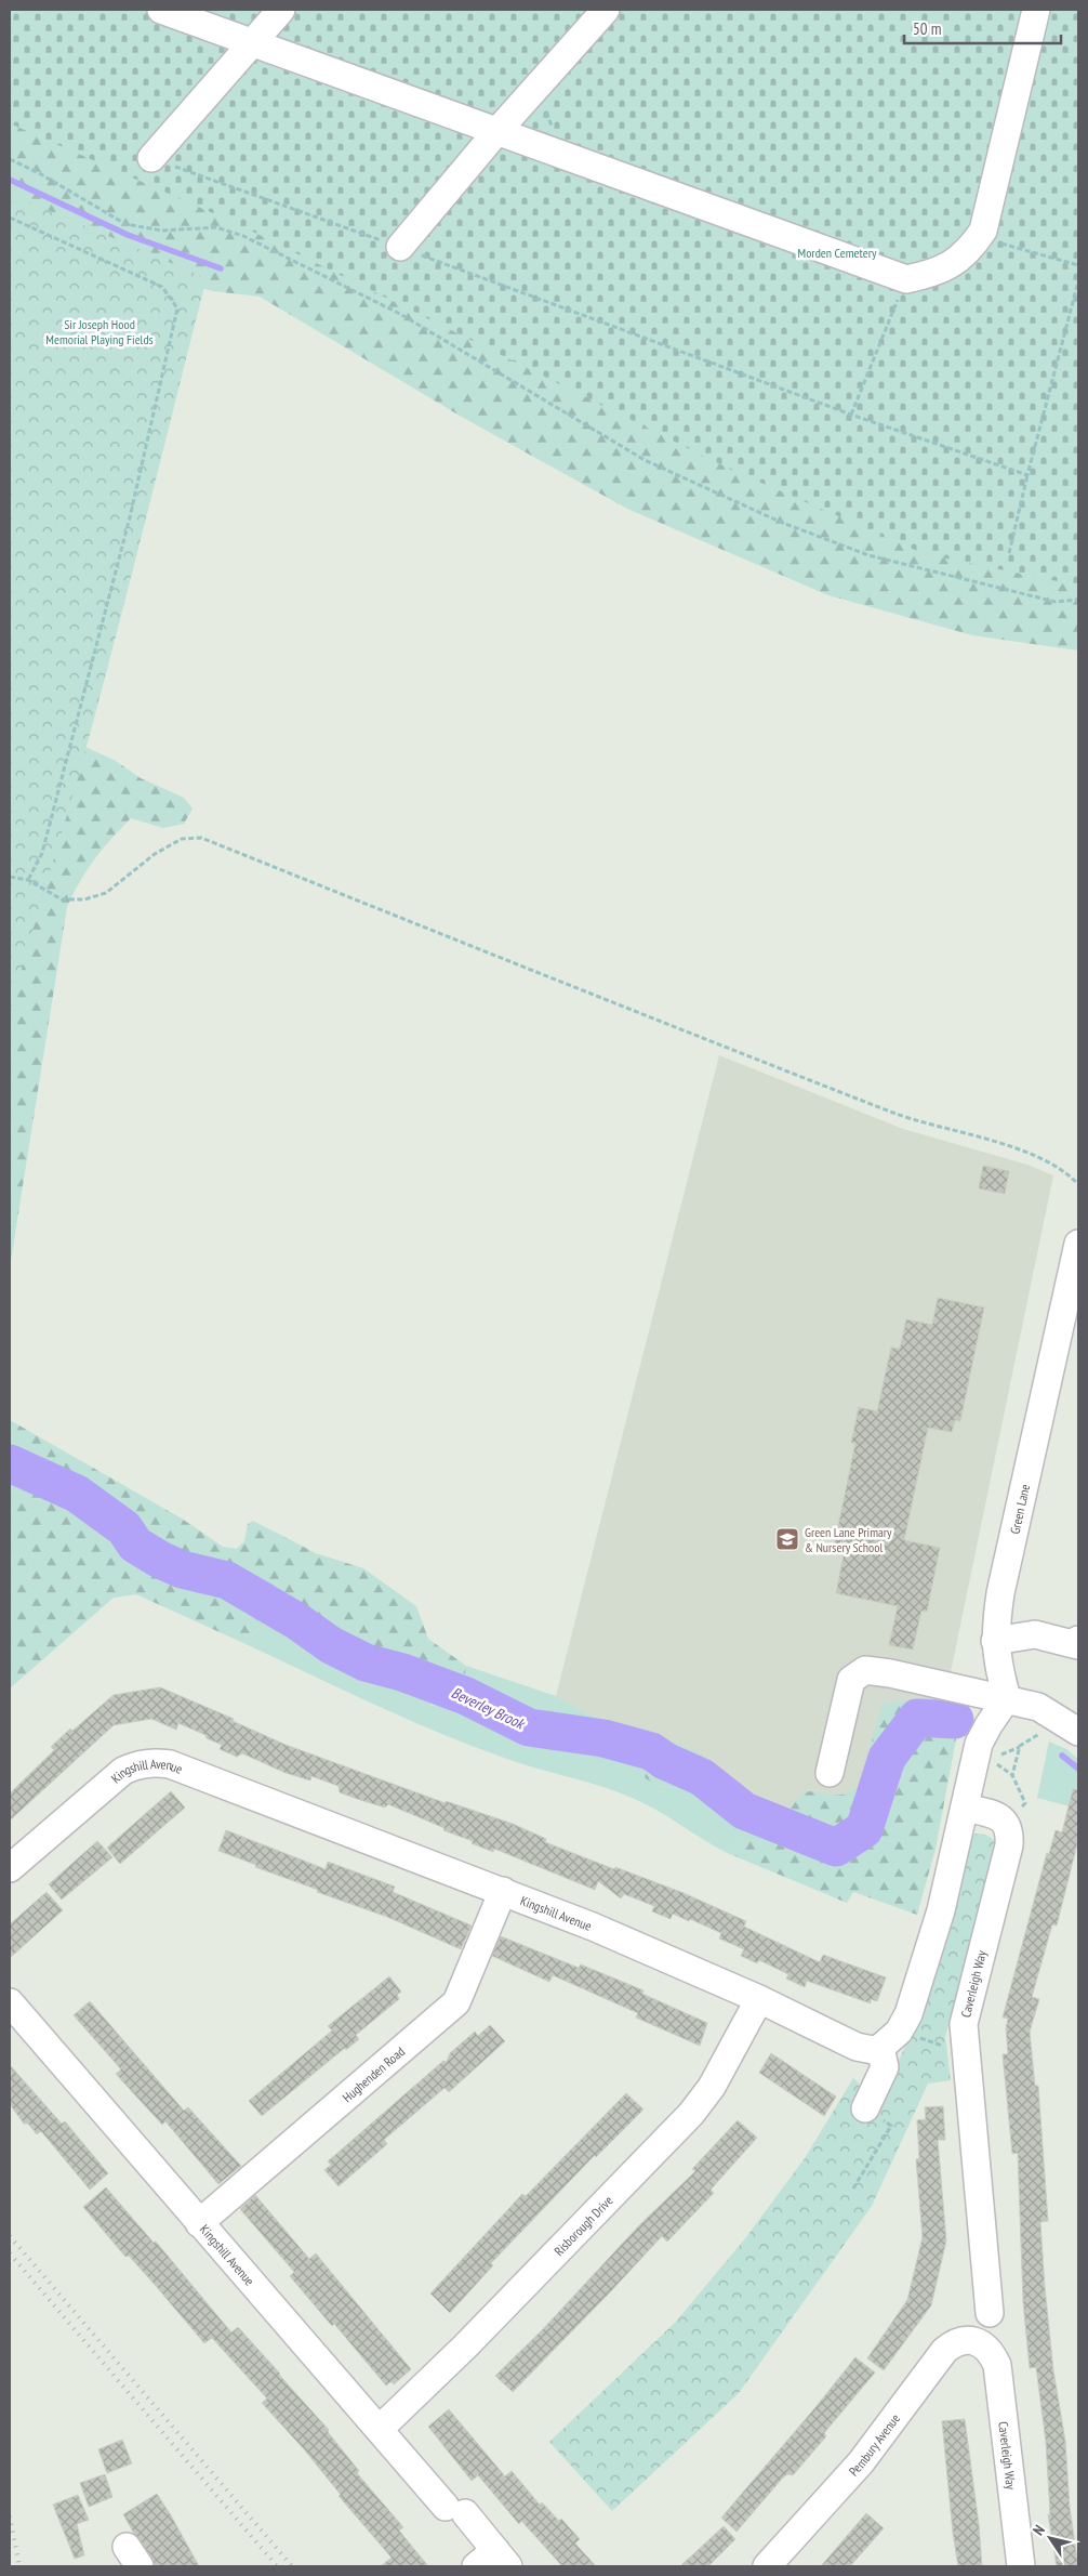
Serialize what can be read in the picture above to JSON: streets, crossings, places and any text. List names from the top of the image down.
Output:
{
  "streets": {
    "street": [
      "Green Lane",
      "Kingshill Avenue",
      "Caverleigh Way",
      "Hughenden Road",
      "Risborough Drive",
      "Pembury Avenue"
    ]
  },
  "crossings": [
    ["Kingshill Avenue", "Hughenden Road"],
    ["Kingshill Avenue", "Risborough Drive"],
    ["Caverleigh Way", "Pembury Avenue"]
  ],
  "water": ["Beverley Brook"],
  "parks": ["Morden Cemetery", "Sir Joseph Hood Memorial Playing Fields"],
  "places": {
    "school or university": ["Green Lane Primary & Nursery School"]
  },
  "scale_bar": "50 m",
  "north": "top left"
}
